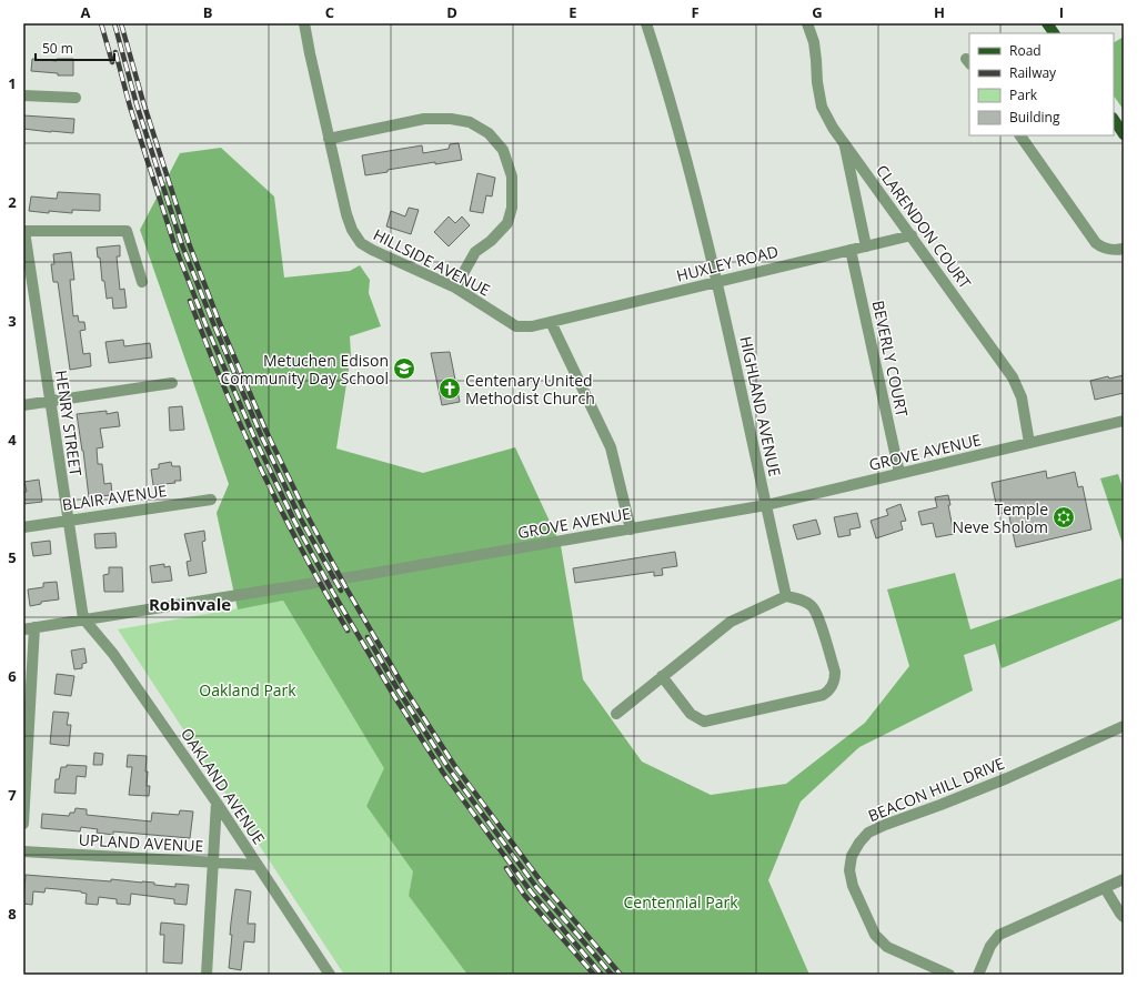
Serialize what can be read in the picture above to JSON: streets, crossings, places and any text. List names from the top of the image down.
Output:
{
  "streets": {
    "street": [
      "CLARENDON COURT",
      "HILLSIDE AVENUE",
      "HUXLEY ROAD",
      "BEVERLY COURT",
      "HIGHLAND AVENUE",
      "HENRY STREET",
      "GROVE AVENUE",
      "BLAIR AVENUE",
      "OAKLAND AVENUE",
      "BEACON HILL DRIVE",
      "UPLAND AVENUE"
    ]
  },
  "crossings": [
    ["CLARENDON COURT", "HUXLEY ROAD"],
    ["CLARENDON COURT", "GROVE AVENUE"],
    ["HILLSIDE AVENUE", "HUXLEY ROAD"],
    ["HUXLEY ROAD", "BEVERLY COURT"],
    ["HUXLEY ROAD", "HIGHLAND AVENUE"],
    ["BEVERLY COURT", "GROVE AVENUE"],
    ["HIGHLAND AVENUE", "GROVE AVENUE"],
    ["HENRY STREET", "GROVE AVENUE"],
    ["HENRY STREET", "BLAIR AVENUE"],
    ["HENRY STREET", "OAKLAND AVENUE"],
    ["GROVE AVENUE", "OAKLAND AVENUE"],
    ["OAKLAND AVENUE", "UPLAND AVENUE"]
  ],
  "districts": ["Robinvale"],
  "parks": ["Oakland Park", "Centennial Park"],
  "places": {
    "school or university": ["Metuchen Edison Community Day School"],
    "church": ["Centenary United Methodist Church"],
    "synagogue": ["Temple Neve Sholom"]
  },
  "legend": [
    "Road",
    "Railway",
    "Park",
    "Building"
  ],
  "scale_bar": "50 m",
  "grid": {
    "columns": [
      "A",
      "B",
      "C",
      "D",
      "E",
      "F",
      "G",
      "H",
      "I"
    ],
    "rows": [
      "1",
      "2",
      "3",
      "4",
      "5",
      "6",
      "7",
      "8"
    ]
  }
}
